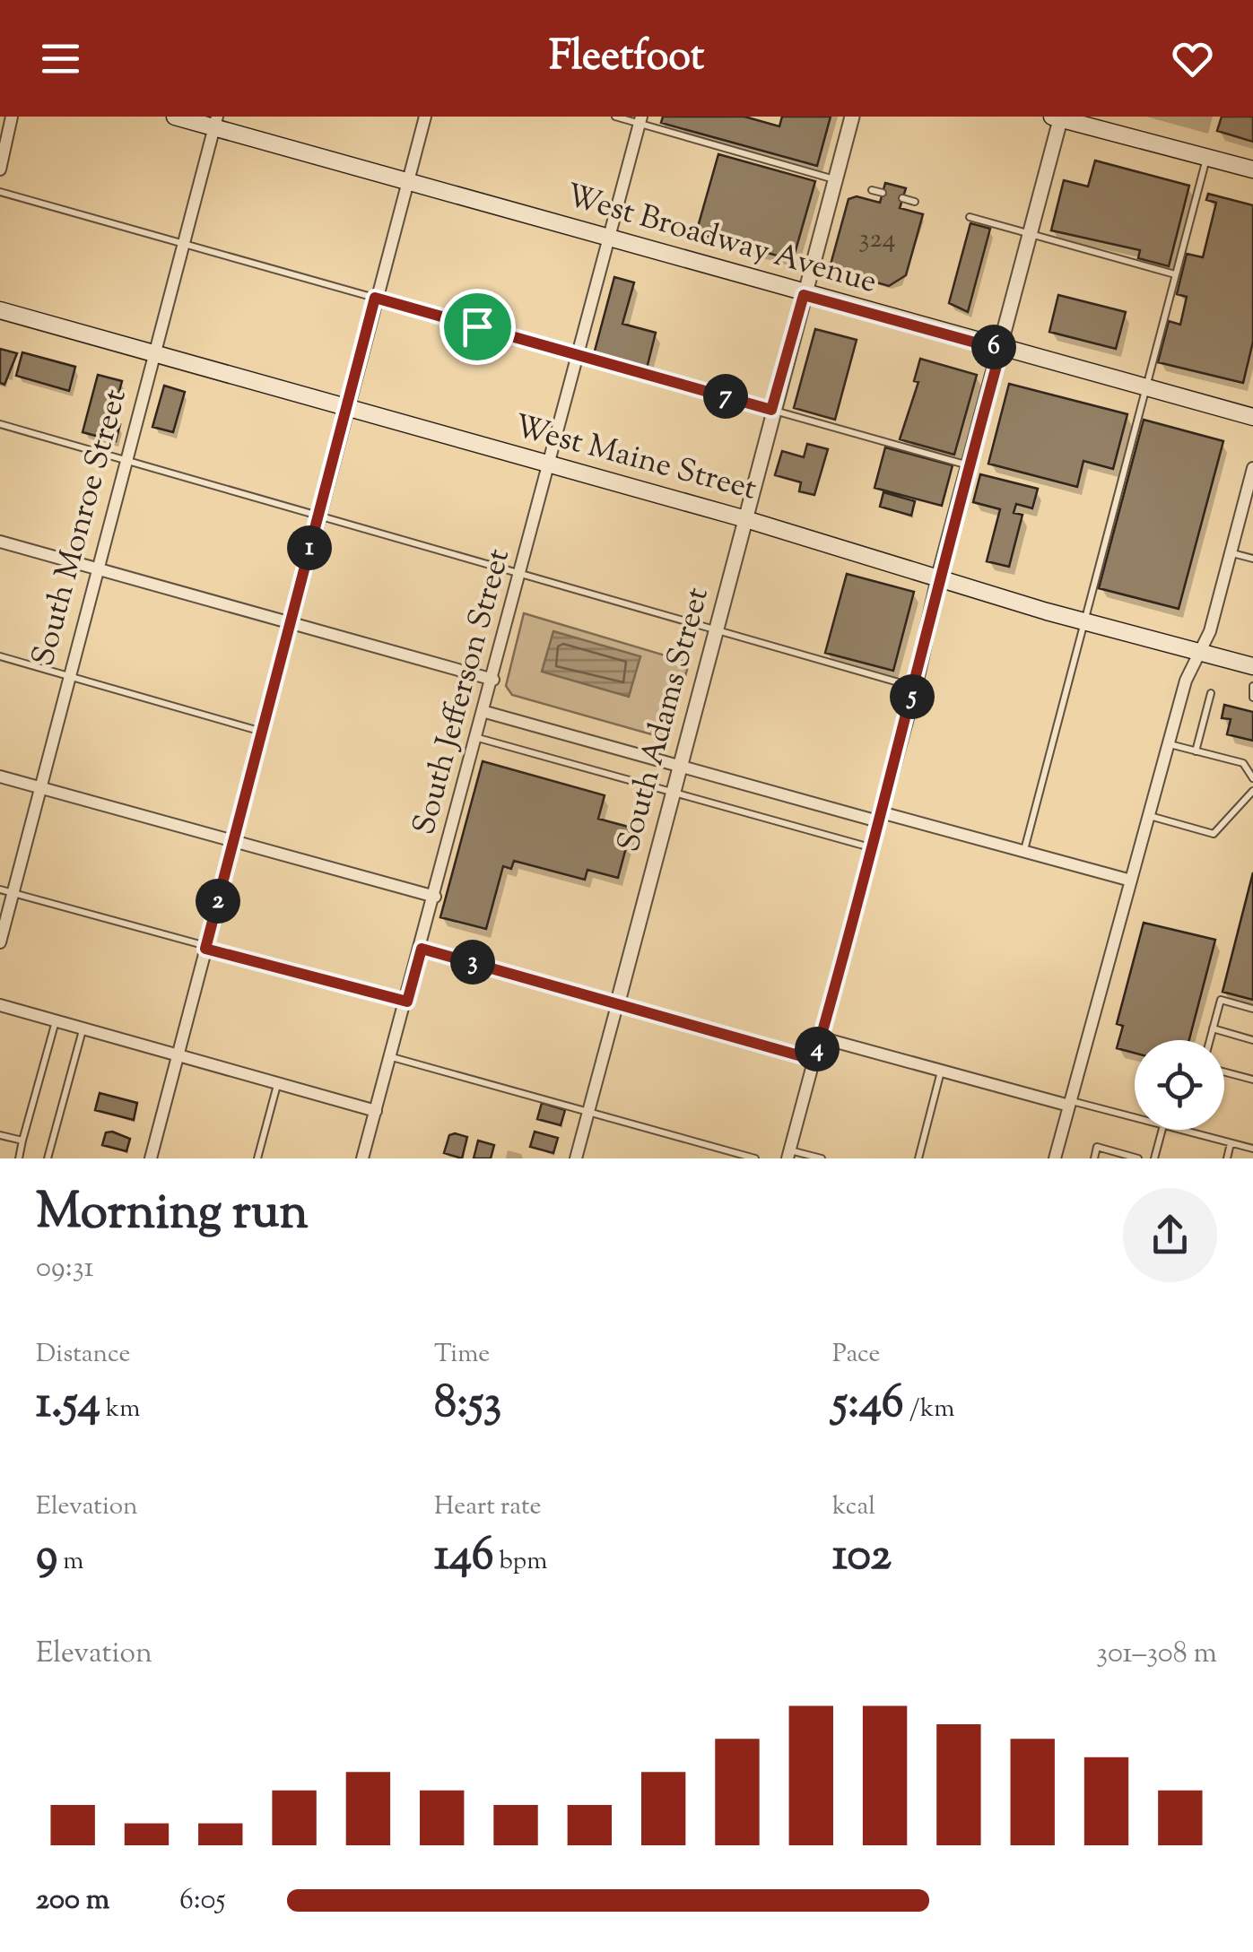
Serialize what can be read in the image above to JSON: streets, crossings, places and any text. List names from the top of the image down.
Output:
{
  "streets": {
    "main road": ["West Broadway Avenue", "West Maine Street"],
    "street": ["South Monroe Street", "South Jefferson Street", "South Adams Street"]
  },
  "crossings": [
    ["West Broadway Avenue", "South Monroe Street"],
    ["West Broadway Avenue", "South Jefferson Street"],
    ["West Broadway Avenue", "South Adams Street"],
    ["West Maine Street", "South Monroe Street"],
    ["West Maine Street", "South Jefferson Street"],
    ["West Maine Street", "South Adams Street"]
  ],
  "house_numbers": ["324"],
  "page": {
    "header": "Fleetfoot",
    "pins": [
      "6",
      "7",
      "1",
      "5",
      "2",
      "3",
      "4"
    ],
    "heading": ["Morning run", "09:31"],
    "stats": [
      ["Distance", "1.54 km"],
      ["Time", "8:53"],
      ["Pace", "5:46 /km"],
      ["Elevation", "9 m"],
      ["Heart rate", "146 bpm"],
      ["kcal", "102"]
    ],
    "chart": ["Elevation", "301–308 m"],
    "list": [
      {
        "name": "200 m",
        "note": "6:05"
      }
    ]
  }
}
